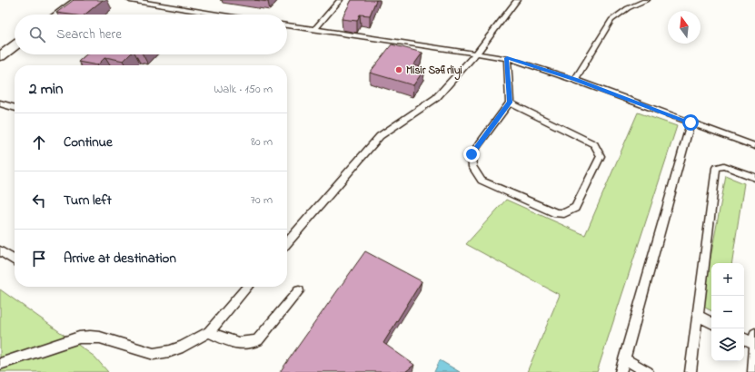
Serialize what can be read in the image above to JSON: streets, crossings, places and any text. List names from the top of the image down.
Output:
{
  "places": ["Misir Səfirliyi"],
  "north": "top",
  "page": {
    "search": "Search here",
    "heading": ["2 min", "Walk · 150 m"],
    "list": [
      ["Continue", "80 m"],
      ["Turn left", "70 m"],
      "Arrive at destination"
    ],
    "map_buttons": ["+", "−"]
  }
}
